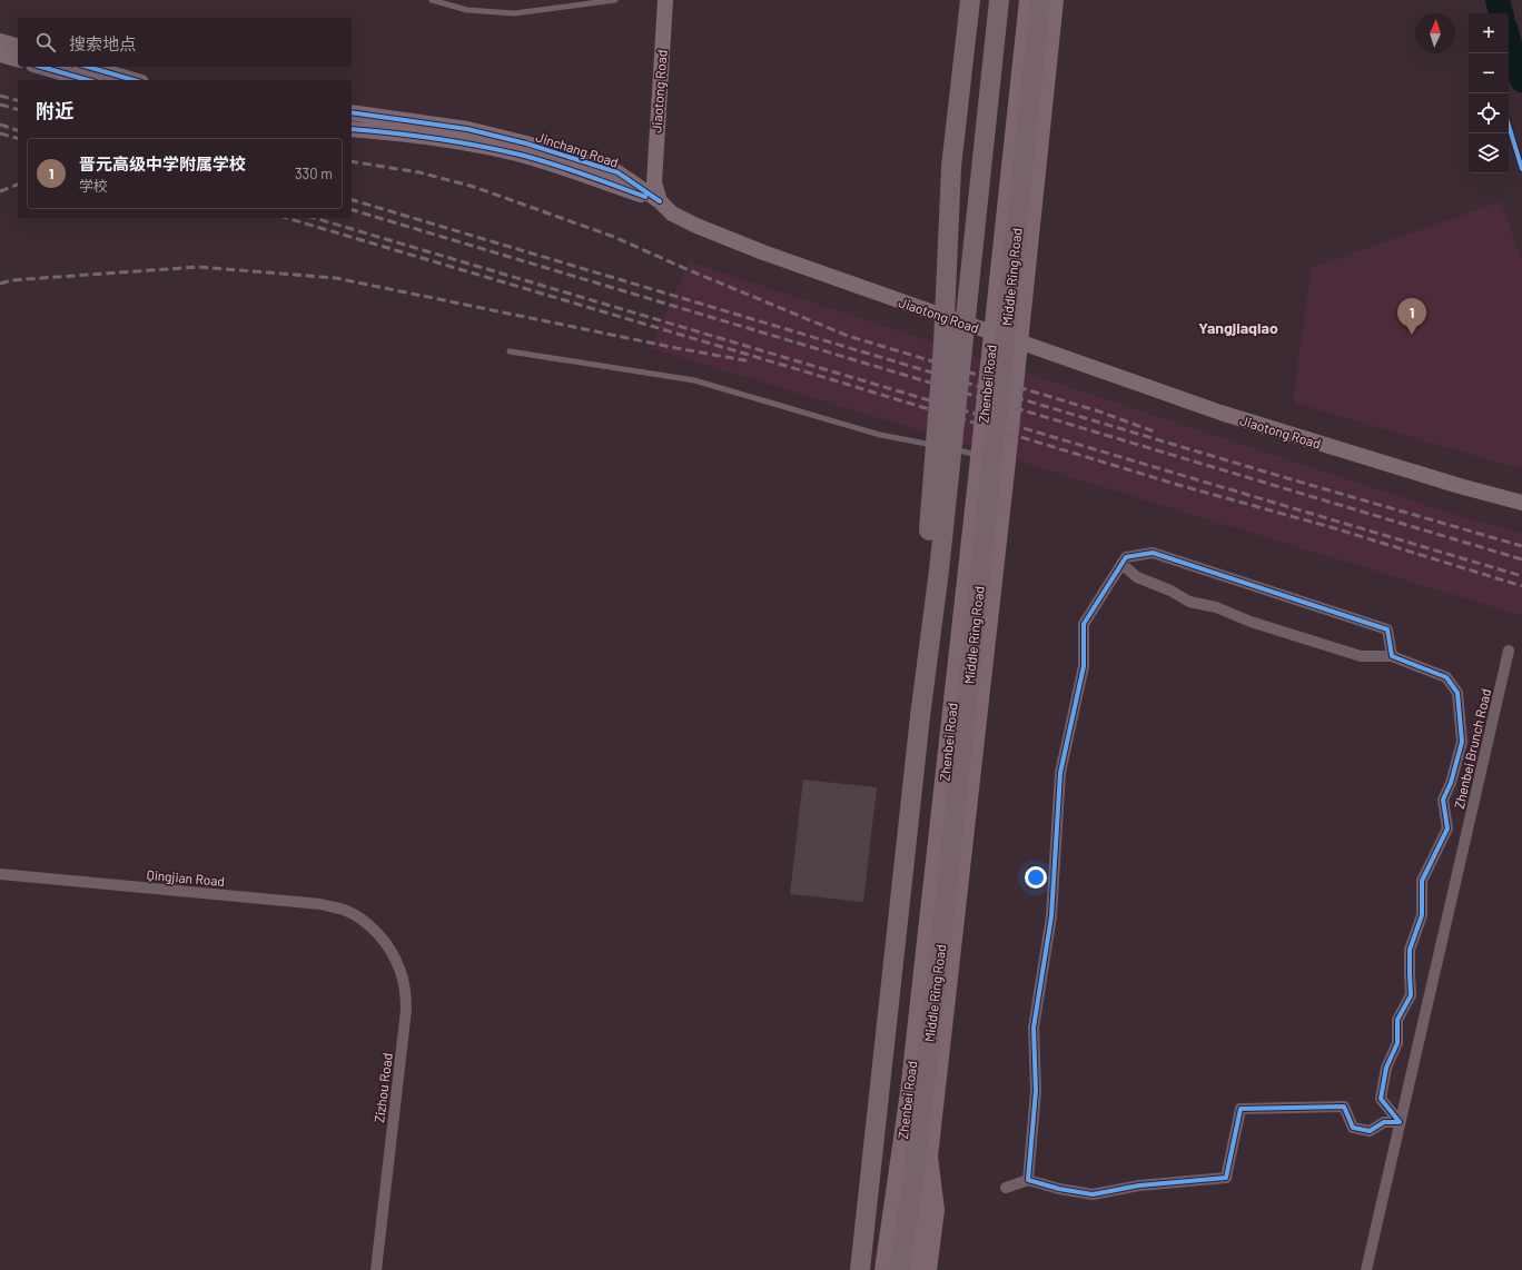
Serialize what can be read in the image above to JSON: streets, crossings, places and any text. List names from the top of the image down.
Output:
{
  "streets": {
    "highway": ["Middle Ring Road"],
    "main road": ["Jiaotong Road", "Jinchang Road", "Zhenbei Road"],
    "street": ["Zhenbei Brunch Road", "Qingjian Road", "Zizhou Road"]
  },
  "crossings": [
    ["Jiaotong Road", "Jinchang Road"],
    ["Qingjian Road", "Zizhou Road"]
  ],
  "districts": ["Yangjiaqiao"],
  "north": "top",
  "page": {
    "map_buttons": ["+", "−"],
    "search": "搜索地点",
    "heading": "附近",
    "list": [
      {
        "mark": "1",
        "name": "晋元高级中学附属学校",
        "note": "学校",
        "value": "330 m"
      }
    ],
    "pins": "1"
  }
}
